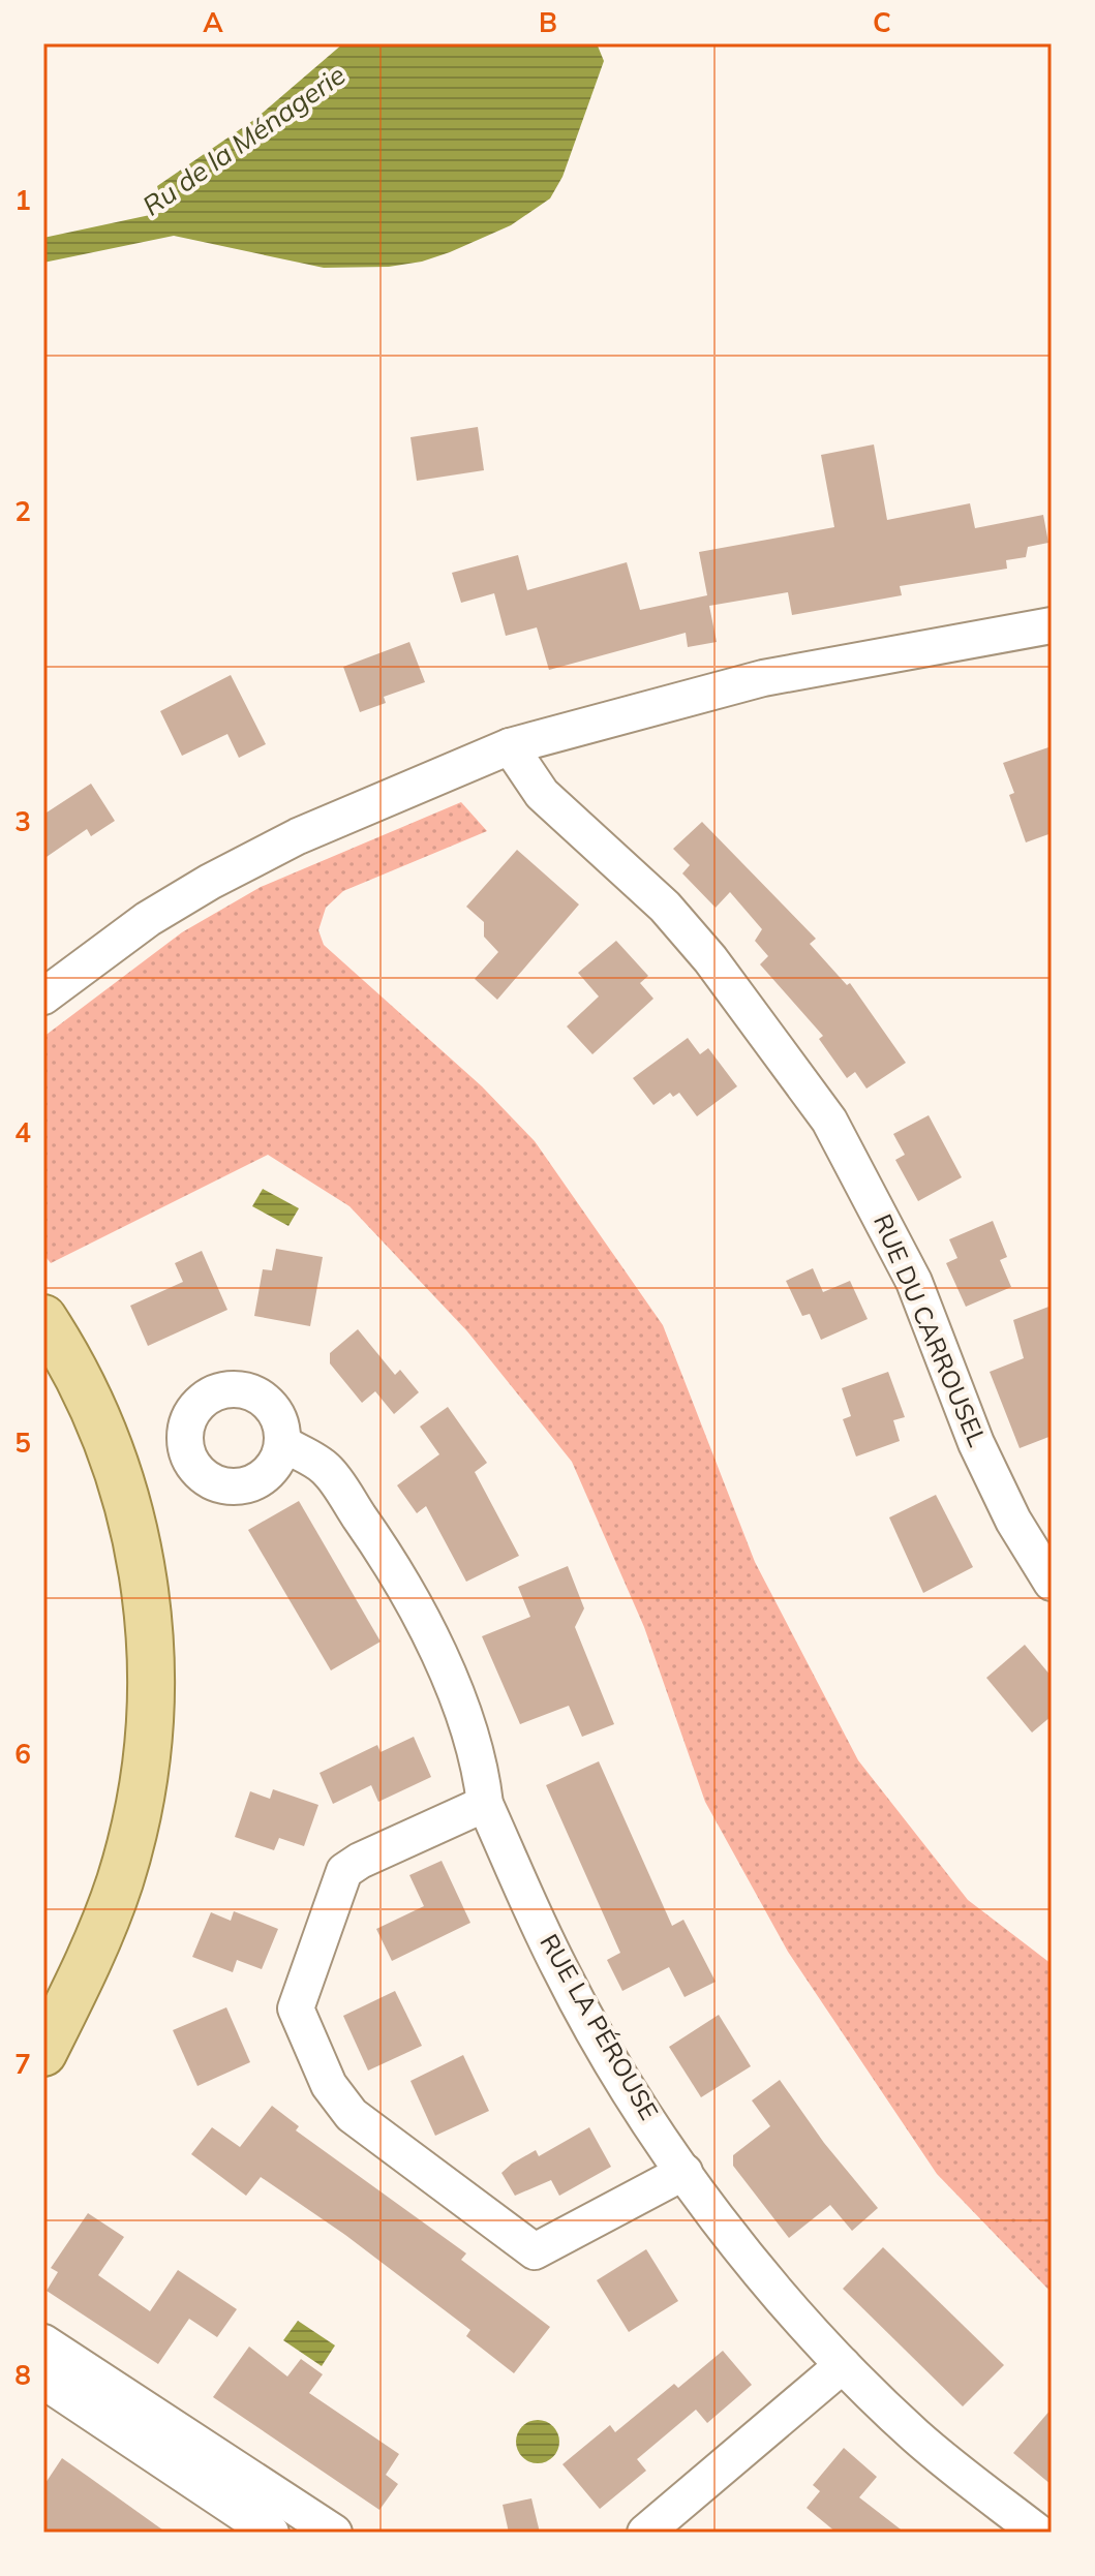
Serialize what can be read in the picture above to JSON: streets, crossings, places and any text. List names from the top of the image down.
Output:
{
  "streets": {
    "street": ["RUE DU CARROUSEL", "RUE LA PÉROUSE"]
  },
  "water": ["Ru de la Ménagerie"],
  "grid": {
    "columns": ["A", "B", "C"],
    "rows": [
      "1",
      "2",
      "3",
      "4",
      "5",
      "6",
      "7",
      "8"
    ]
  }
}
